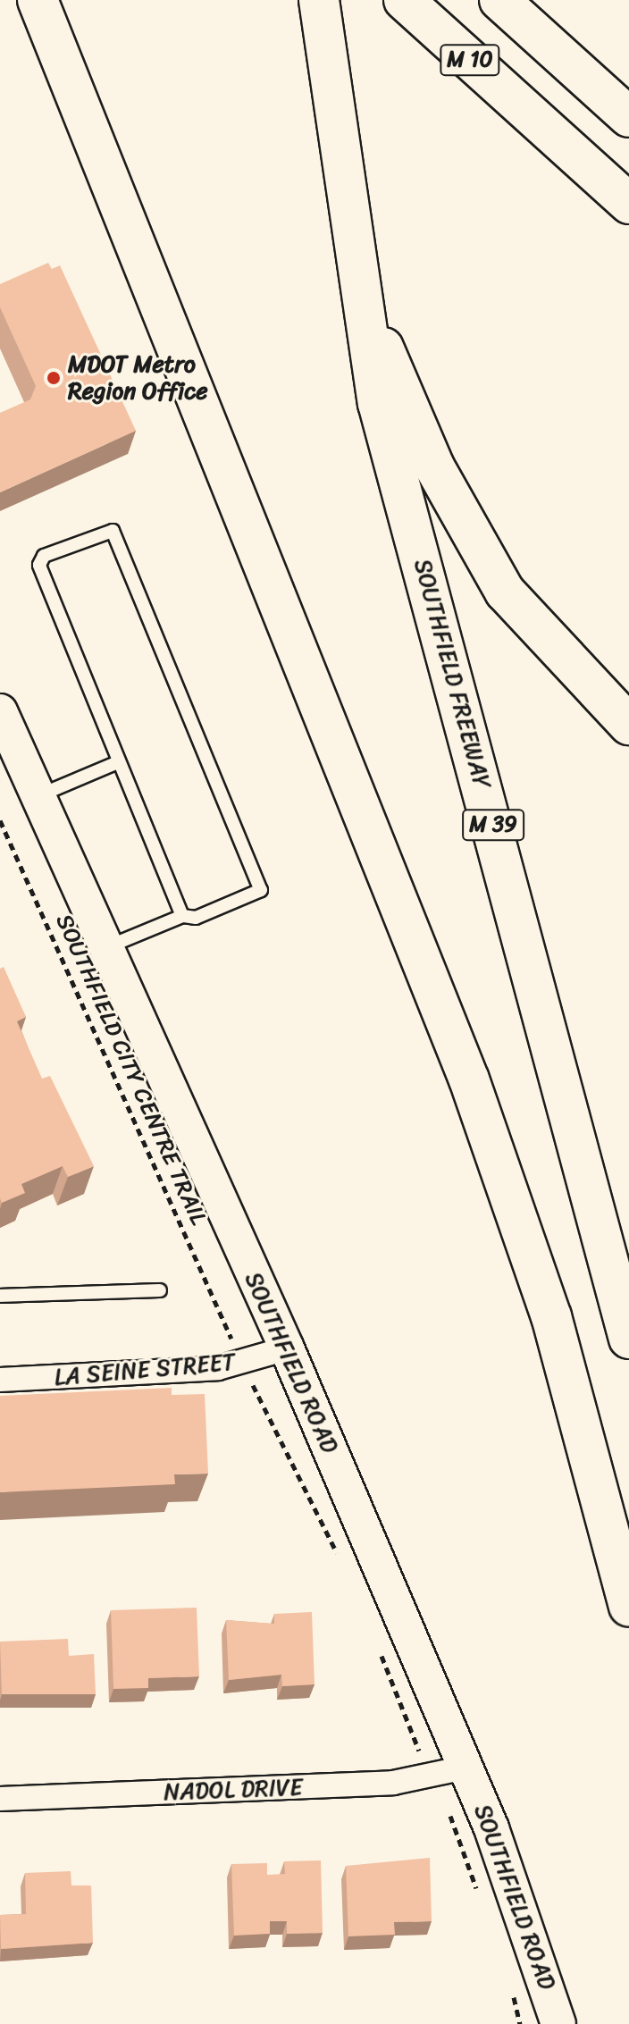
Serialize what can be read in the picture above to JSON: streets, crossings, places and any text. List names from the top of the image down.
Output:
{
  "streets": {
    "highway": ["M 10", "SOUTHFIELD FREEWAY", "M 39"],
    "main road": ["SOUTHFIELD ROAD"],
    "street": ["LA SEINE STREET", "NADOL DRIVE"],
    "path": ["SOUTHFIELD CITY CENTRE TRAIL"]
  },
  "crossings": [
    ["SOUTHFIELD ROAD", "LA SEINE STREET"],
    ["SOUTHFIELD ROAD", "NADOL DRIVE"]
  ],
  "places": ["MDOT Metro Region Office"]
}
